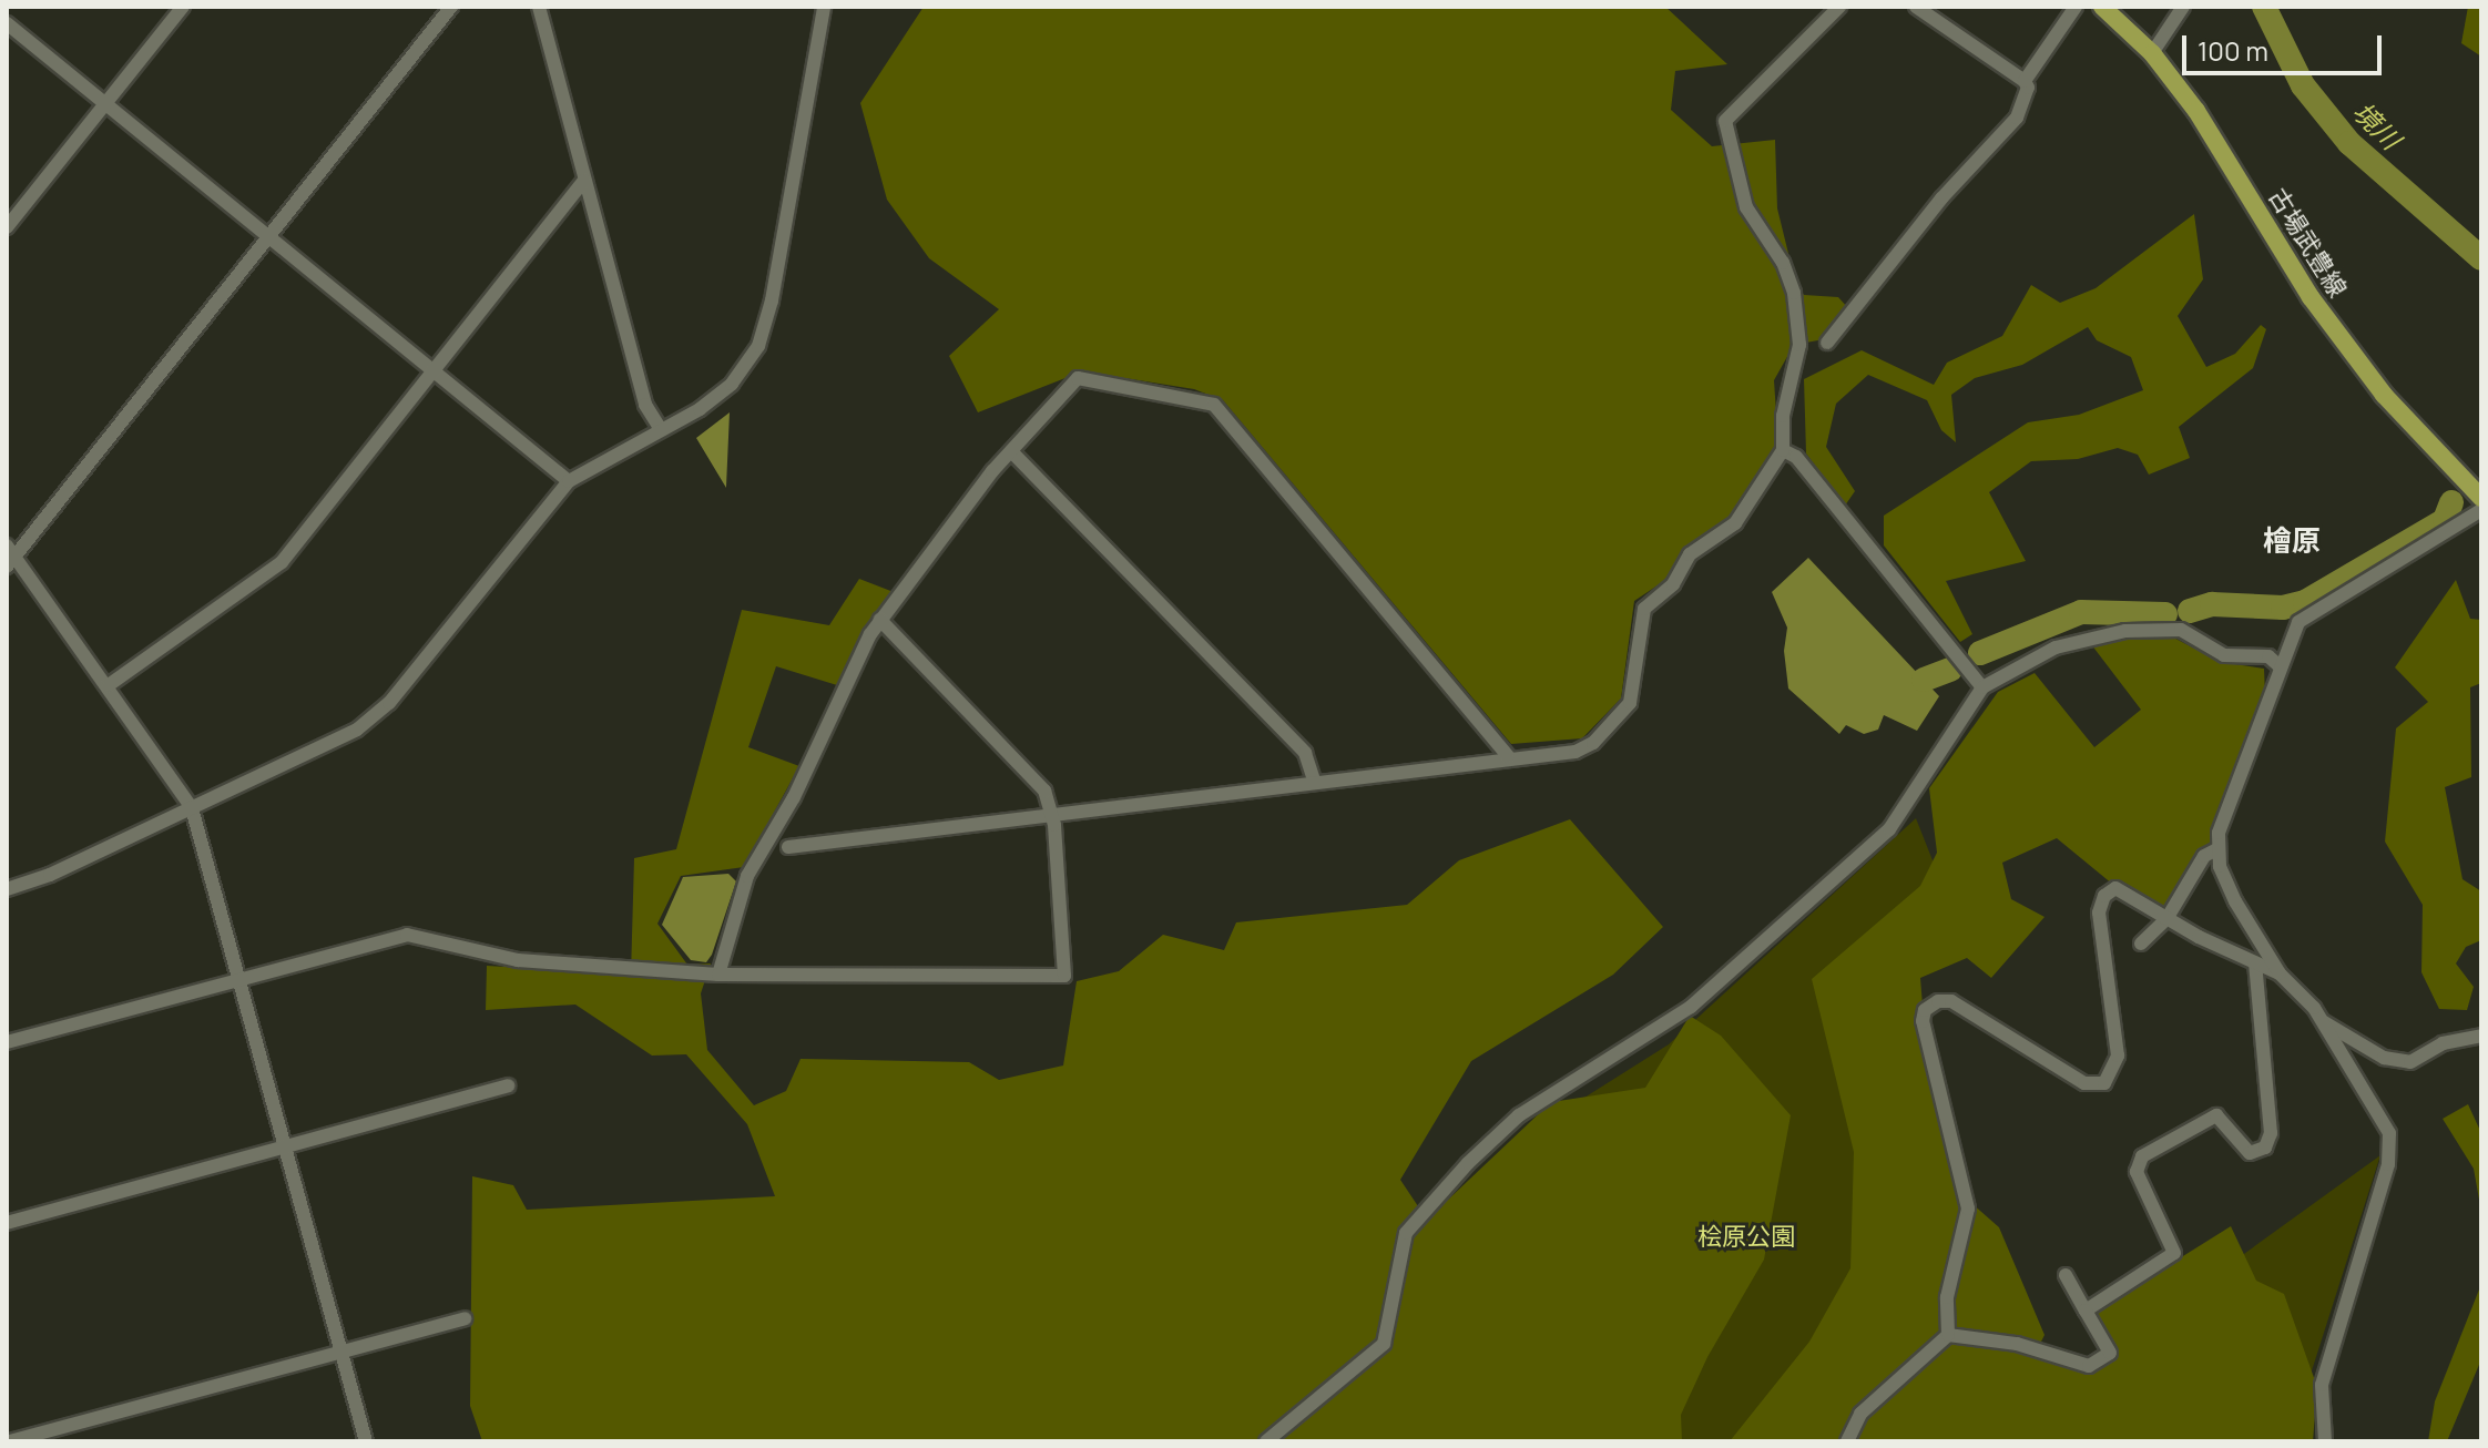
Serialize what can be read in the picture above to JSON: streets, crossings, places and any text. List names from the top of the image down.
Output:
{
  "streets": {
    "main road": ["古場武豊線"]
  },
  "districts": ["檜原"],
  "water": ["境川"],
  "parks": ["桧原公園"],
  "scale_bar": "100 m"
}
